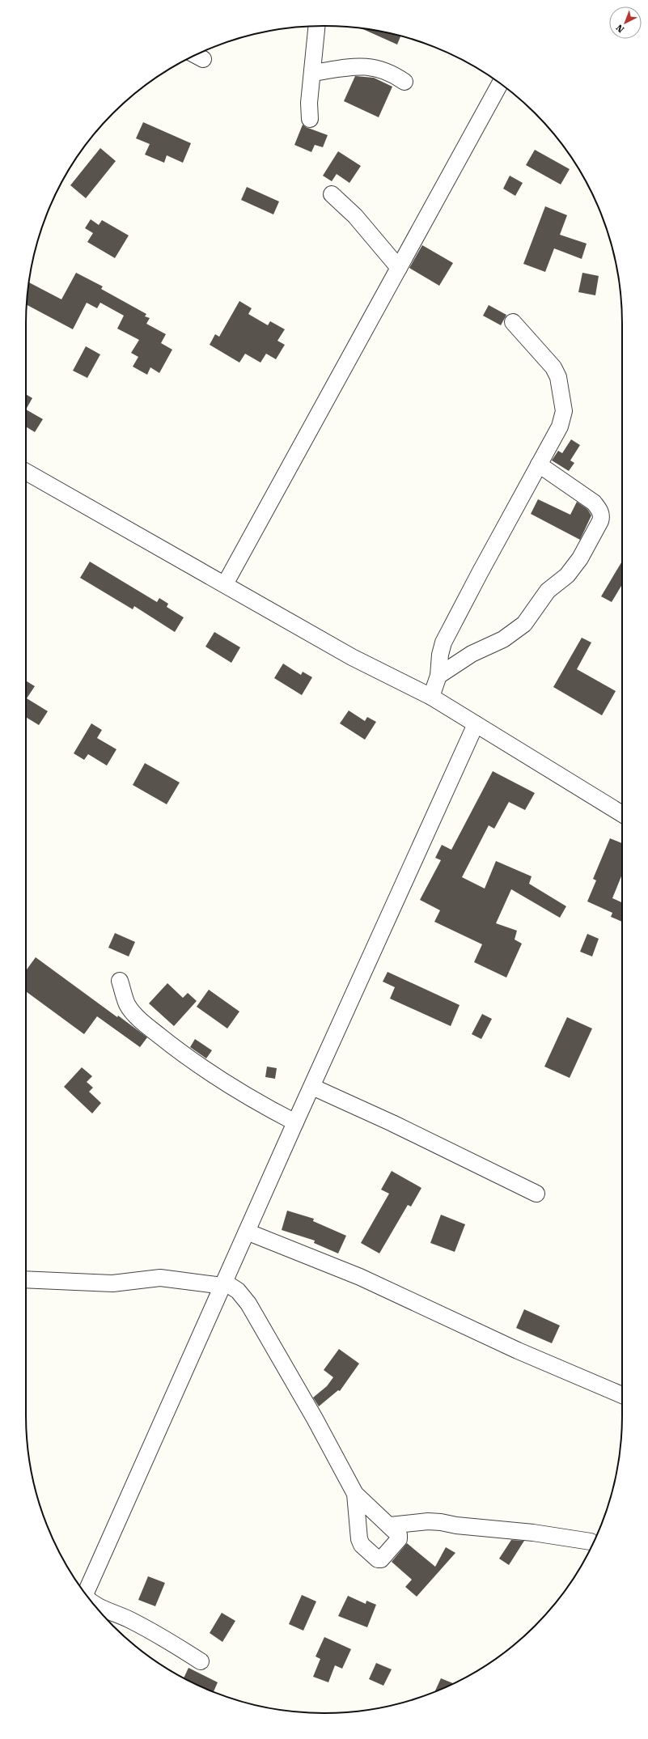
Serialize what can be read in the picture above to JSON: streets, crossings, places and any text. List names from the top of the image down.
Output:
{
  "north": "bottom left"
}
